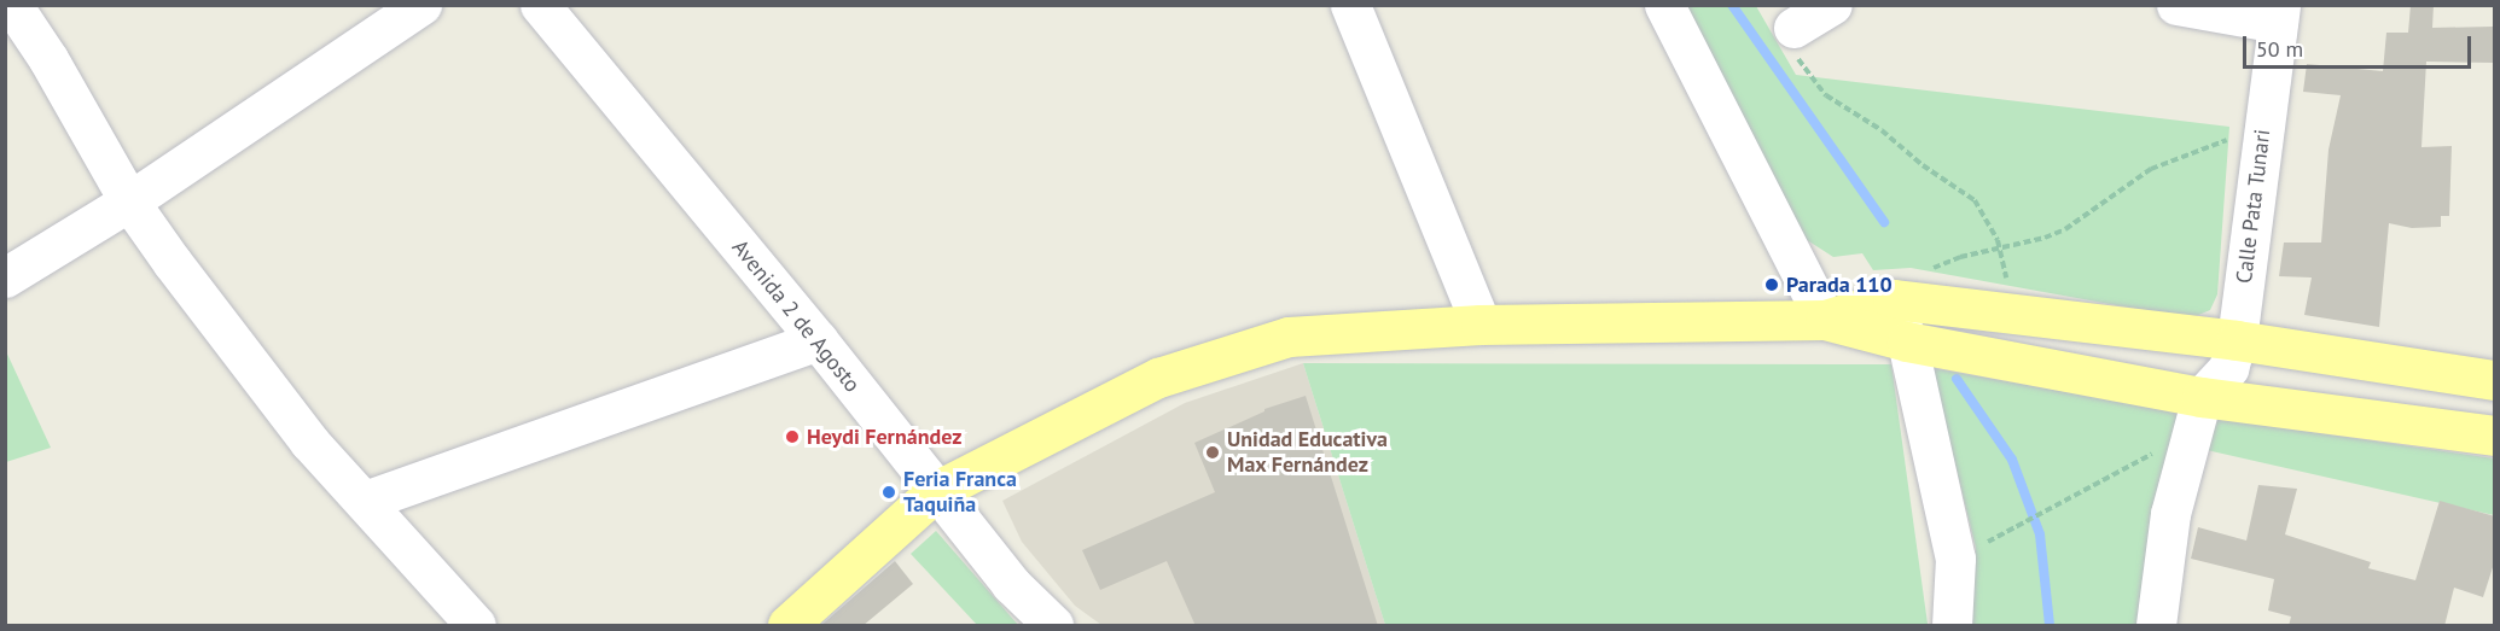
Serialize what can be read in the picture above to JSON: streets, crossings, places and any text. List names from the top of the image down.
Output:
{
  "streets": {
    "street": ["Calle Pata Tunari", "Avenida 2 de Agosto"]
  },
  "places": [
    "Parada 110",
    "Heydi Fernández",
    "Unidad Educativa Max Fernández",
    "Feria Franca Taquiña"
  ],
  "scale_bar": "50 m"
}
